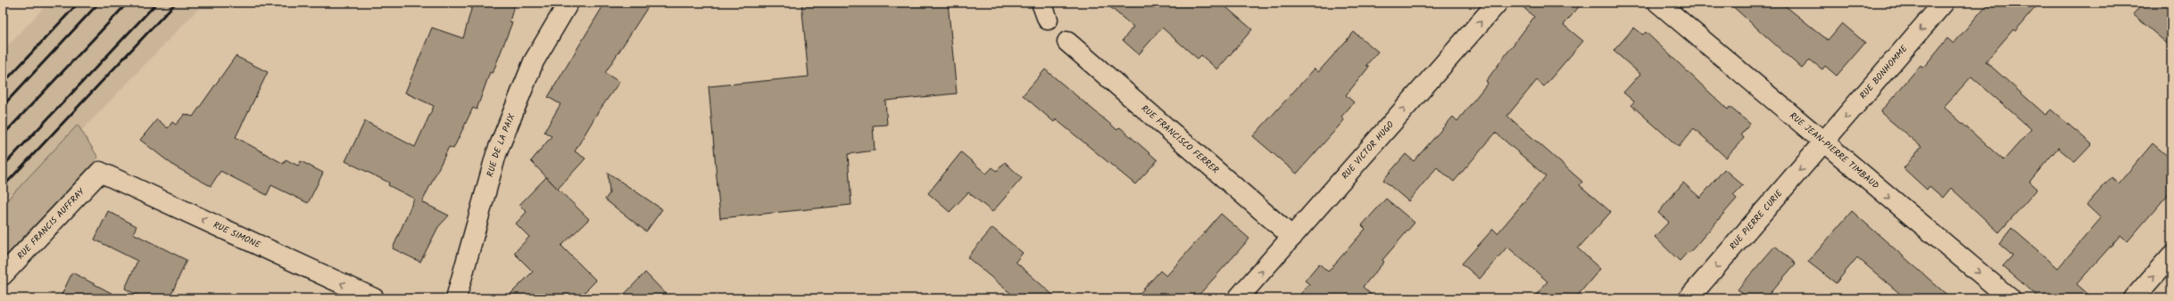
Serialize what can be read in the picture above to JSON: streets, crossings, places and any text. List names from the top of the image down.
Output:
{
  "streets": {
    "street": [
      "RUE BONHOMME",
      "RUE FRANCISCO FERRER",
      "RUE DE LA PAIX",
      "RUE VICTOR HUGO",
      "RUE JEAN-PIERRE TIMBAUD",
      "RUE PIERRE CURIE",
      "RUE FRANCIS AUFFRAY",
      "RUE SIMONE"
    ]
  },
  "crossings": [
    ["RUE BONHOMME", "RUE JEAN-PIERRE TIMBAUD"],
    ["RUE BONHOMME", "RUE PIERRE CURIE"],
    ["RUE FRANCISCO FERRER", "RUE VICTOR HUGO"],
    ["RUE JEAN-PIERRE TIMBAUD", "RUE PIERRE CURIE"],
    ["RUE FRANCIS AUFFRAY", "RUE SIMONE"]
  ],
  "one_way": [
    "RUE BONHOMME",
    "RUE VICTOR HUGO",
    "RUE JEAN-PIERRE TIMBAUD",
    "RUE PIERRE CURIE",
    "RUE SIMONE"
  ]
}
